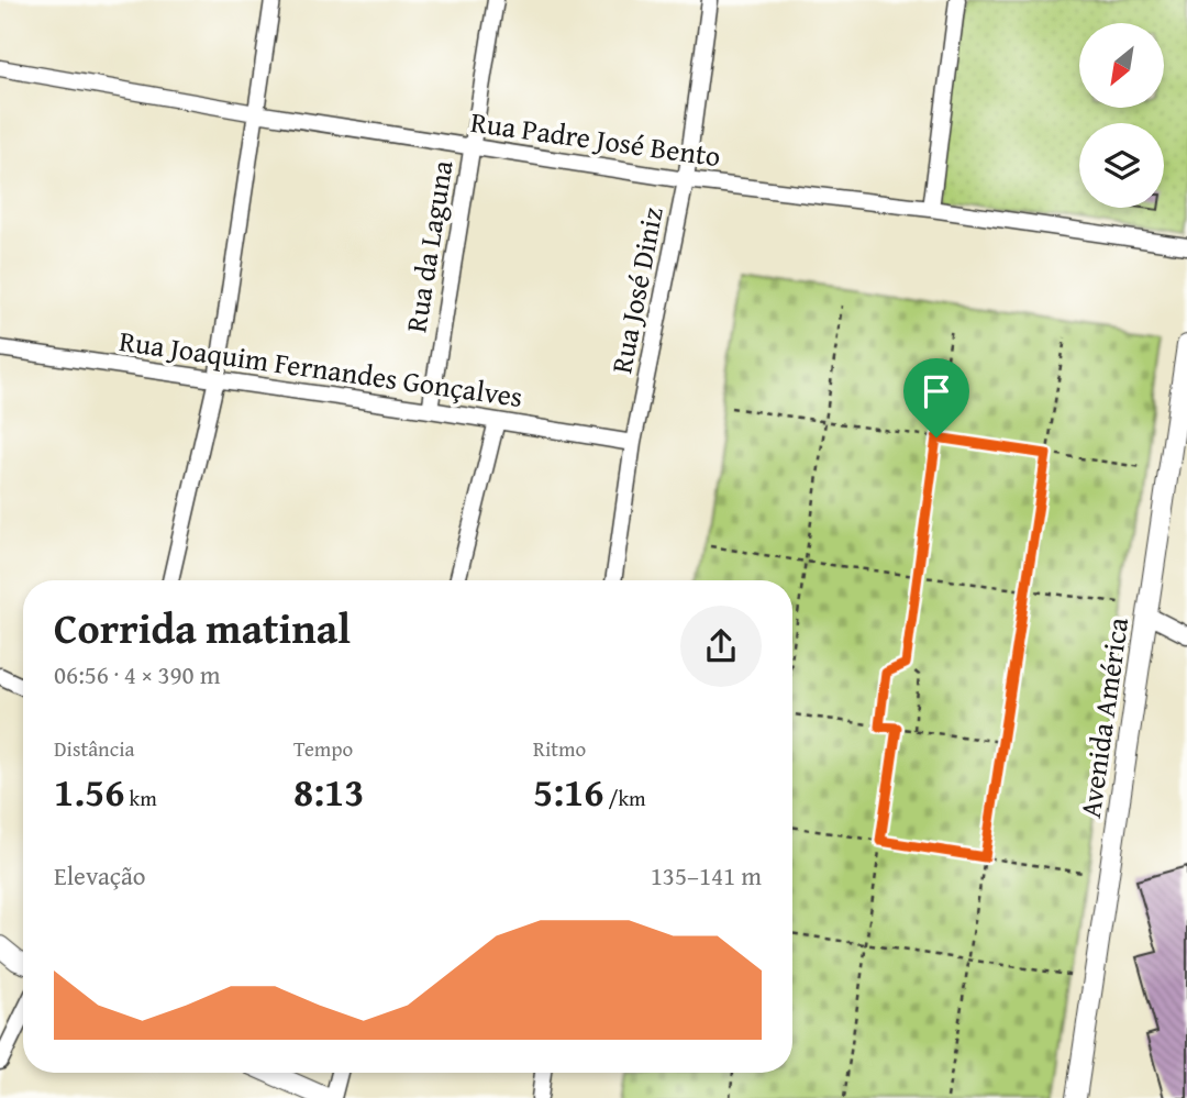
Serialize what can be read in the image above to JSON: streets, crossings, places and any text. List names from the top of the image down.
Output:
{
  "streets": {
    "street": [
      "Rua Padre José Bento",
      "Rua da Laguna",
      "Rua José Diniz",
      "Rua Joaquim Fernandes Gonçalves",
      "Avenida América"
    ]
  },
  "crossings": [
    ["Rua Padre José Bento", "Rua da Laguna"],
    ["Rua Padre José Bento", "Rua José Diniz"],
    ["Rua da Laguna", "Rua Joaquim Fernandes Gonçalves"],
    ["Rua José Diniz", "Rua Joaquim Fernandes Gonçalves"]
  ],
  "north": "bottom left",
  "page": {
    "heading": ["Corrida matinal", "06:56 · 4 × 390 m"],
    "stats": [
      ["Distância", "1.56 km"],
      ["Tempo", "8:13"],
      ["Ritmo", "5:16 /km"]
    ],
    "chart": ["Elevação", "135–141 m"]
  }
}
